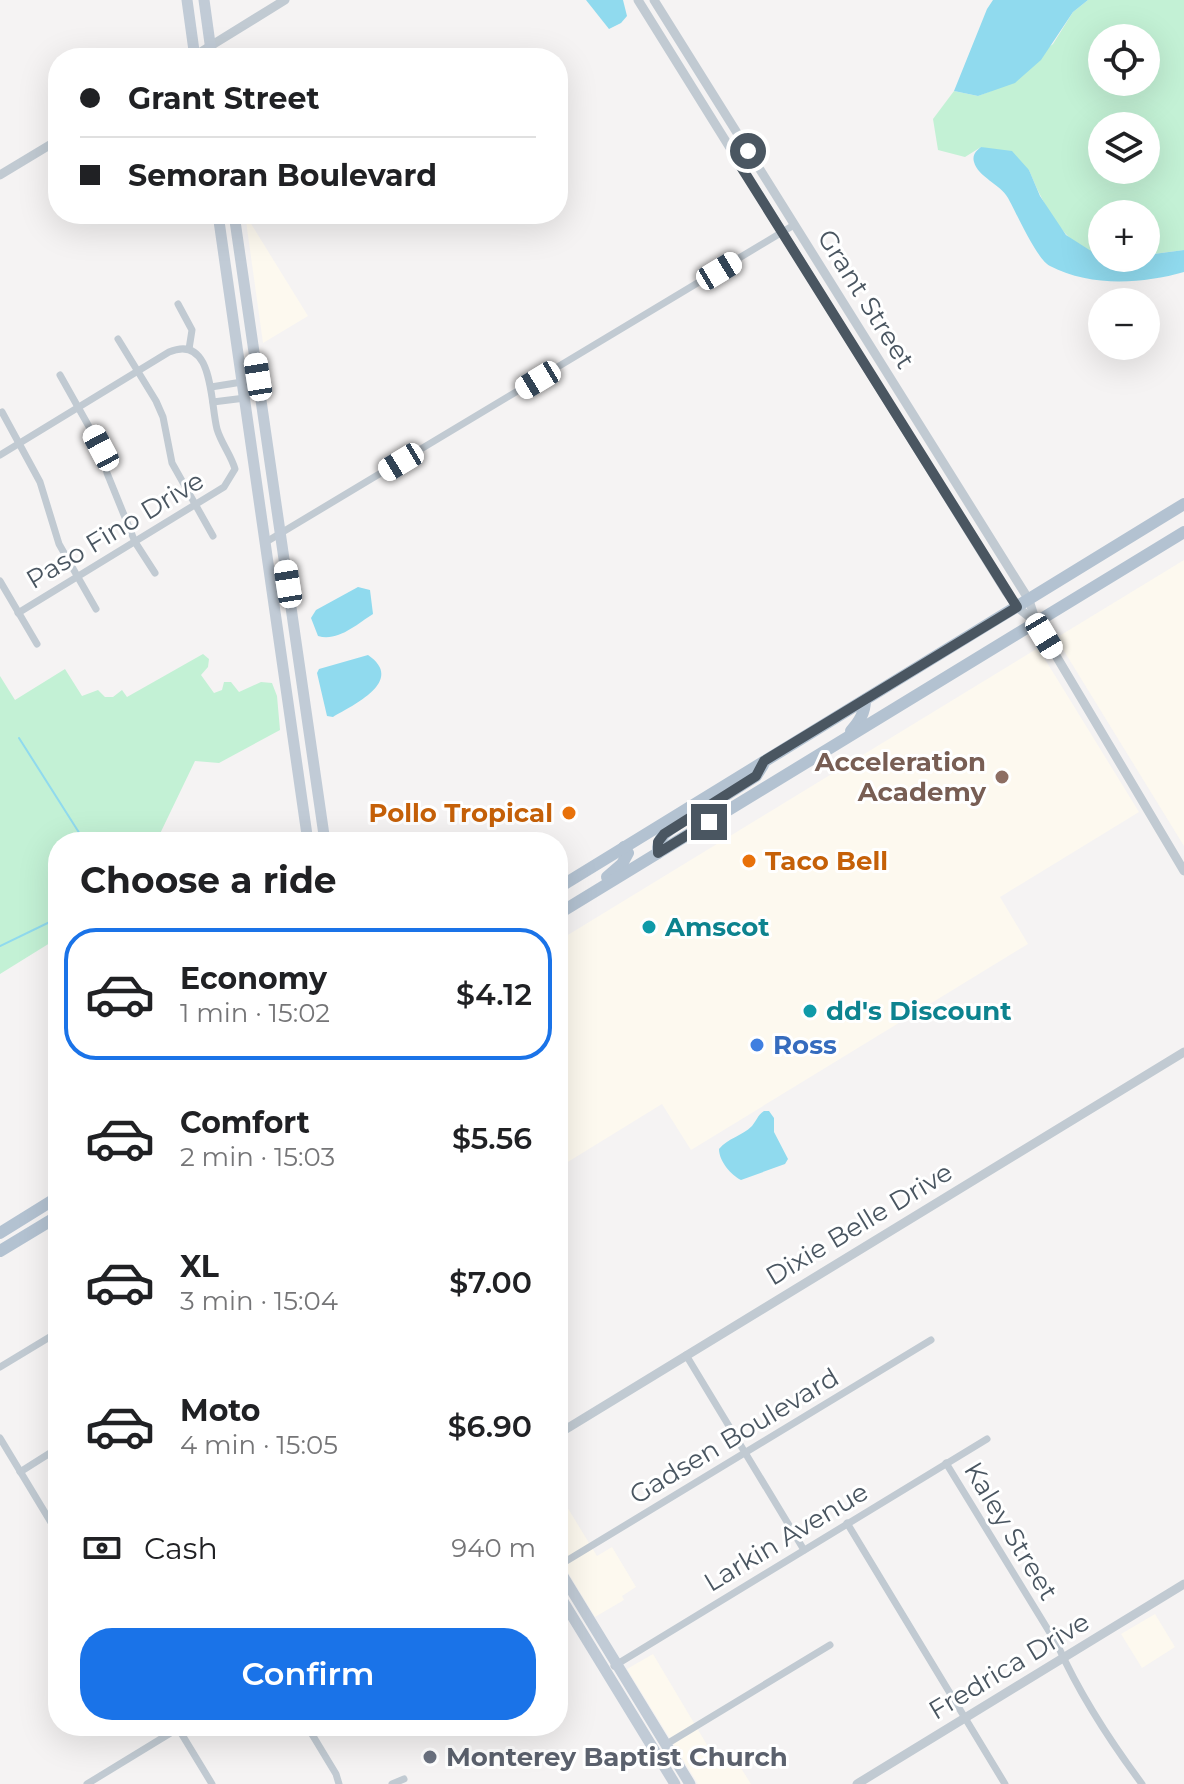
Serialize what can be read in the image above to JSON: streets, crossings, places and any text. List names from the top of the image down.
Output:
{
  "streets": {
    "street": [
      "Grant Street",
      "Paso Fino Drive",
      "Dixie Belle Drive",
      "Gadsen Boulevard",
      "Kaley Street",
      "Larkin Avenue",
      "Fredrica Drive"
    ]
  },
  "crossings": [
    ["Kaley Street", "Larkin Avenue"],
    ["Kaley Street", "Fredrica Drive"]
  ],
  "places": [
    "Acceleration Academy",
    "Pollo Tropical",
    "Taco Bell",
    "Amscot",
    "dd's Discount",
    "Ross",
    "Monterey Baptist Church"
  ],
  "page": {
    "map_buttons": ["+", "−"],
    "banner": ["Grant Street", "Semoran Boulevard"],
    "heading": "Choose a ride",
    "list": [
      {
        "name": "Economy",
        "note": "1 min · 15:02",
        "value": "$4.12"
      },
      {
        "name": "Comfort",
        "note": "2 min · 15:03",
        "value": "$5.56"
      },
      {
        "name": "XL",
        "note": "3 min · 15:04",
        "value": "$7.00"
      },
      {
        "name": "Moto",
        "note": "4 min · 15:05",
        "value": "$6.90"
      }
    ],
    "pay": ["Cash", "940 m"],
    "buttons": "Confirm"
  }
}
